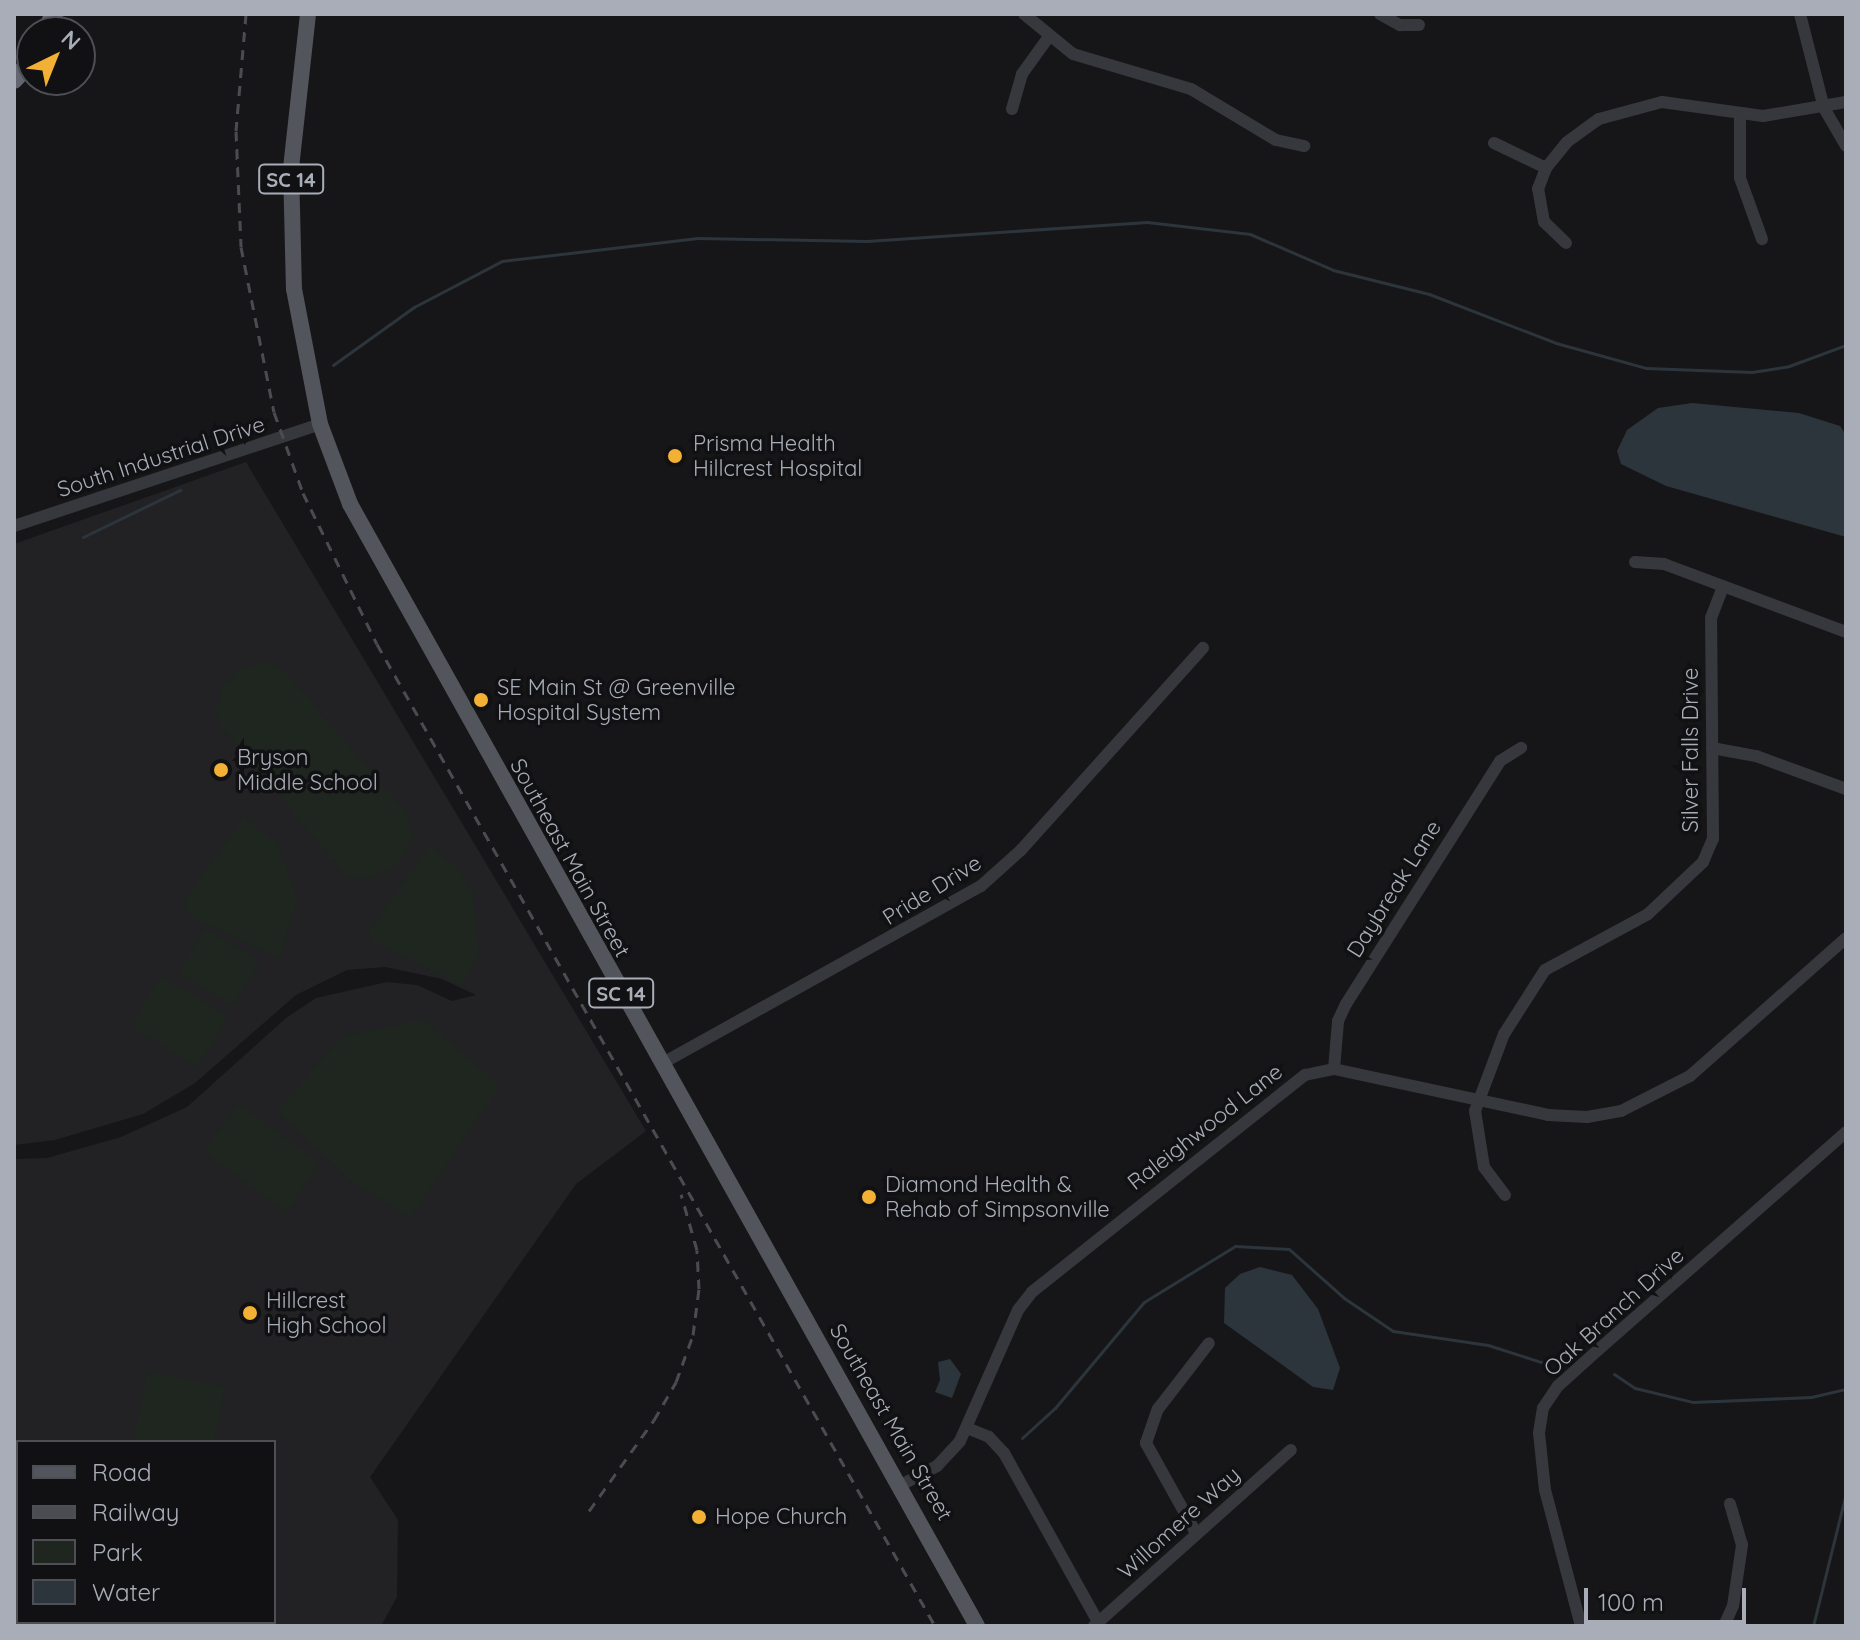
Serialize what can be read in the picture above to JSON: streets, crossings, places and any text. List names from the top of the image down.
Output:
{
  "streets": {
    "main road": ["SC 14", "Southeast Main Street"],
    "street": [
      "South Industrial Drive",
      "Silver Falls Drive",
      "Daybreak Lane",
      "Pride Drive",
      "Raleighwood Lane",
      "Oak Branch Drive",
      "Willomere Way"
    ]
  },
  "crossings": [
    ["South Industrial Drive", "Southeast Main Street"],
    ["Silver Falls Drive", "Raleighwood Lane"],
    ["Southeast Main Street", "Pride Drive"],
    ["Southeast Main Street", "Raleighwood Lane"],
    ["Daybreak Lane", "Raleighwood Lane"]
  ],
  "places": [
    "Prisma Health Hillcrest Hospital",
    "SE Main St @ Greenville Hospital System",
    "Bryson Middle School",
    "Diamond Health & Rehab of Simpsonville",
    "Hillcrest High School",
    "Hope Church"
  ],
  "legend": [
    "Road",
    "Railway",
    "Park",
    "Water"
  ],
  "scale_bar": "100 m",
  "north": "top right"
}
